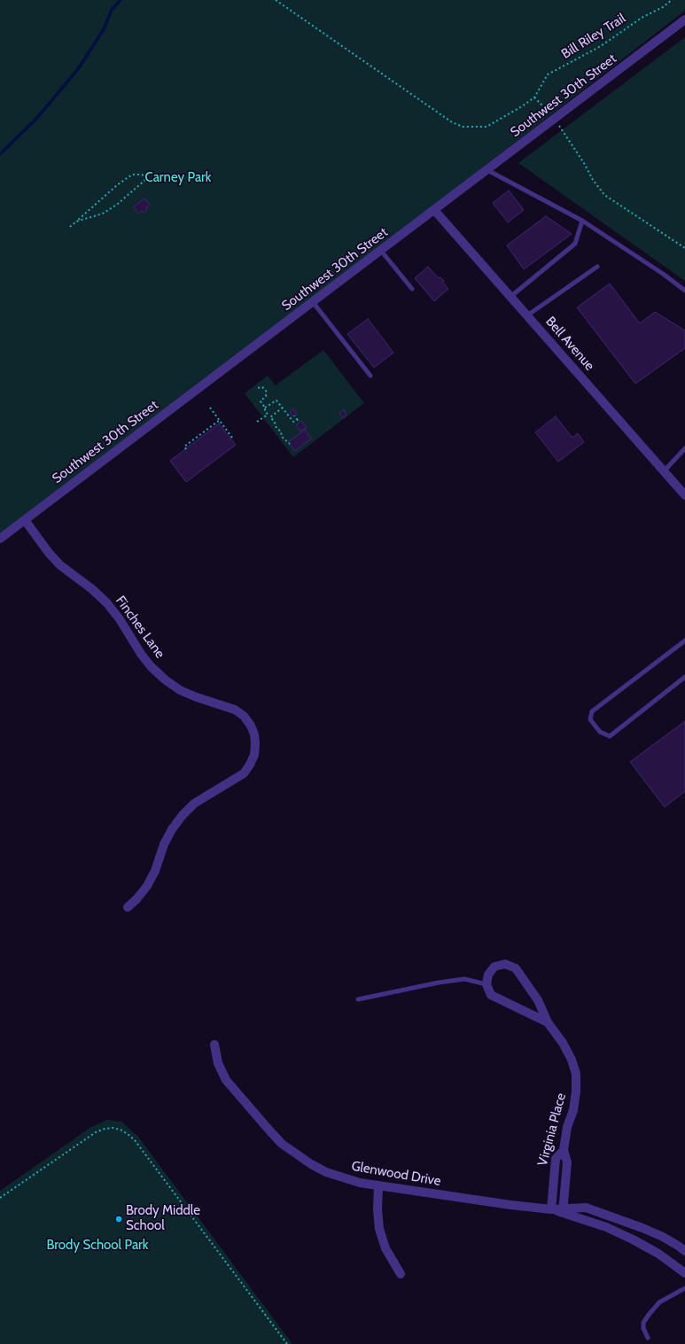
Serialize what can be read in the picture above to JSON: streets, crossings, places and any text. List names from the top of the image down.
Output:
{
  "streets": {
    "street": [
      "Southwest 30th Street",
      "Bell Avenue",
      "Finches Lane",
      "Virginia Place",
      "Glenwood Drive"
    ],
    "path": ["Bill Riley Trail"]
  },
  "crossings": [
    ["Southwest 30th Street", "Bell Avenue"],
    ["Southwest 30th Street", "Finches Lane"],
    ["Virginia Place", "Glenwood Drive"]
  ],
  "parks": ["Carney Park", "Brody School Park"],
  "places": ["Brody Middle School"]
}
